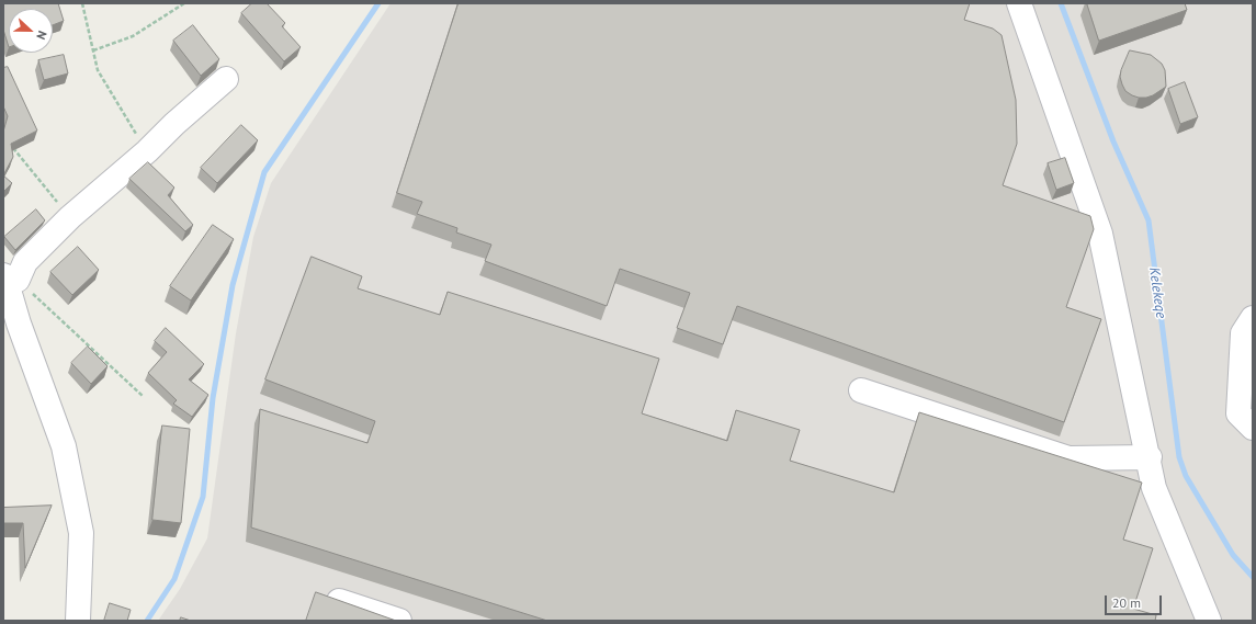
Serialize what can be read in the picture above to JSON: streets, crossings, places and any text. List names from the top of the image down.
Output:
{
  "water": ["Kelekeqe"],
  "scale_bar": "20 m",
  "north": "right"
}
